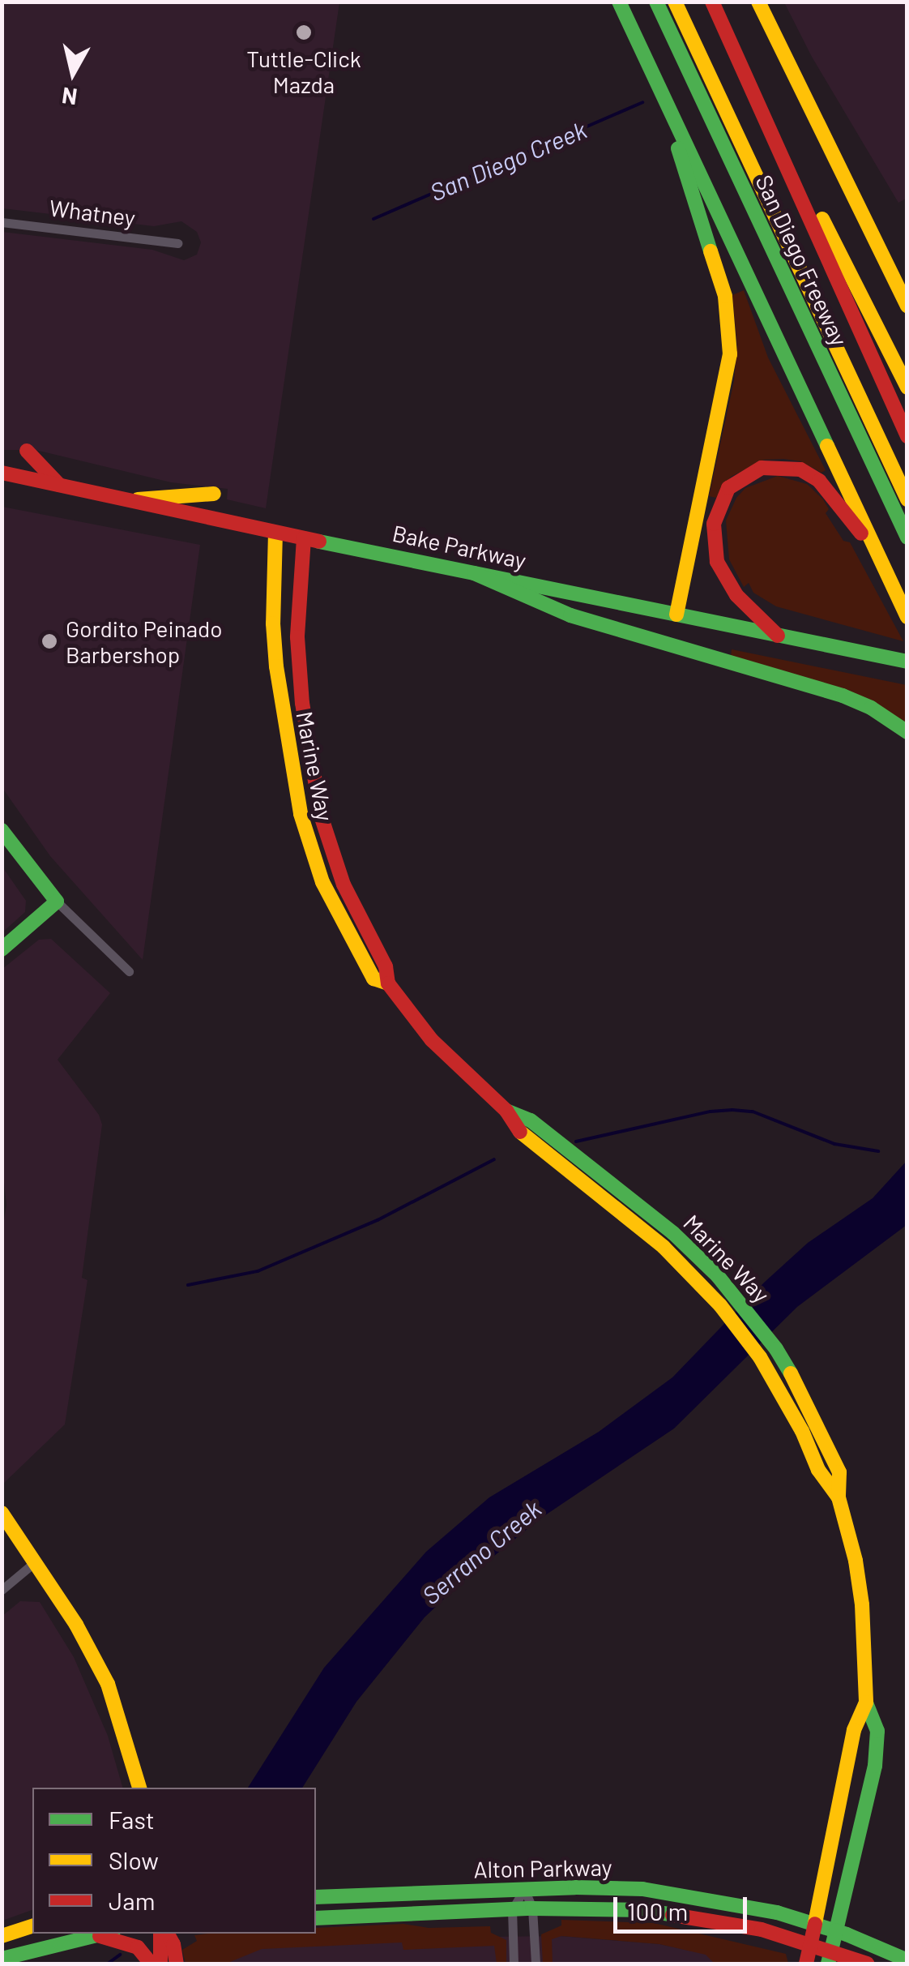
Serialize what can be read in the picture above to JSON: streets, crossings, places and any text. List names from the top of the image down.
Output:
{
  "streets": {
    "main road": [
      "San Diego Freeway",
      "Bake Parkway",
      "Marine Way",
      "Alton Parkway"
    ],
    "street": ["Whatney"]
  },
  "crossings": [
    ["Bake Parkway", "Marine Way"],
    ["Marine Way", "Alton Parkway"]
  ],
  "water": ["San Diego Creek", "Serrano Creek"],
  "places": ["Tuttle-Click Mazda", "Gordito Peinado Barbershop"],
  "legend": ["Fast", "Slow", "Jam"],
  "scale_bar": "100 m",
  "north": "bottom"
}
